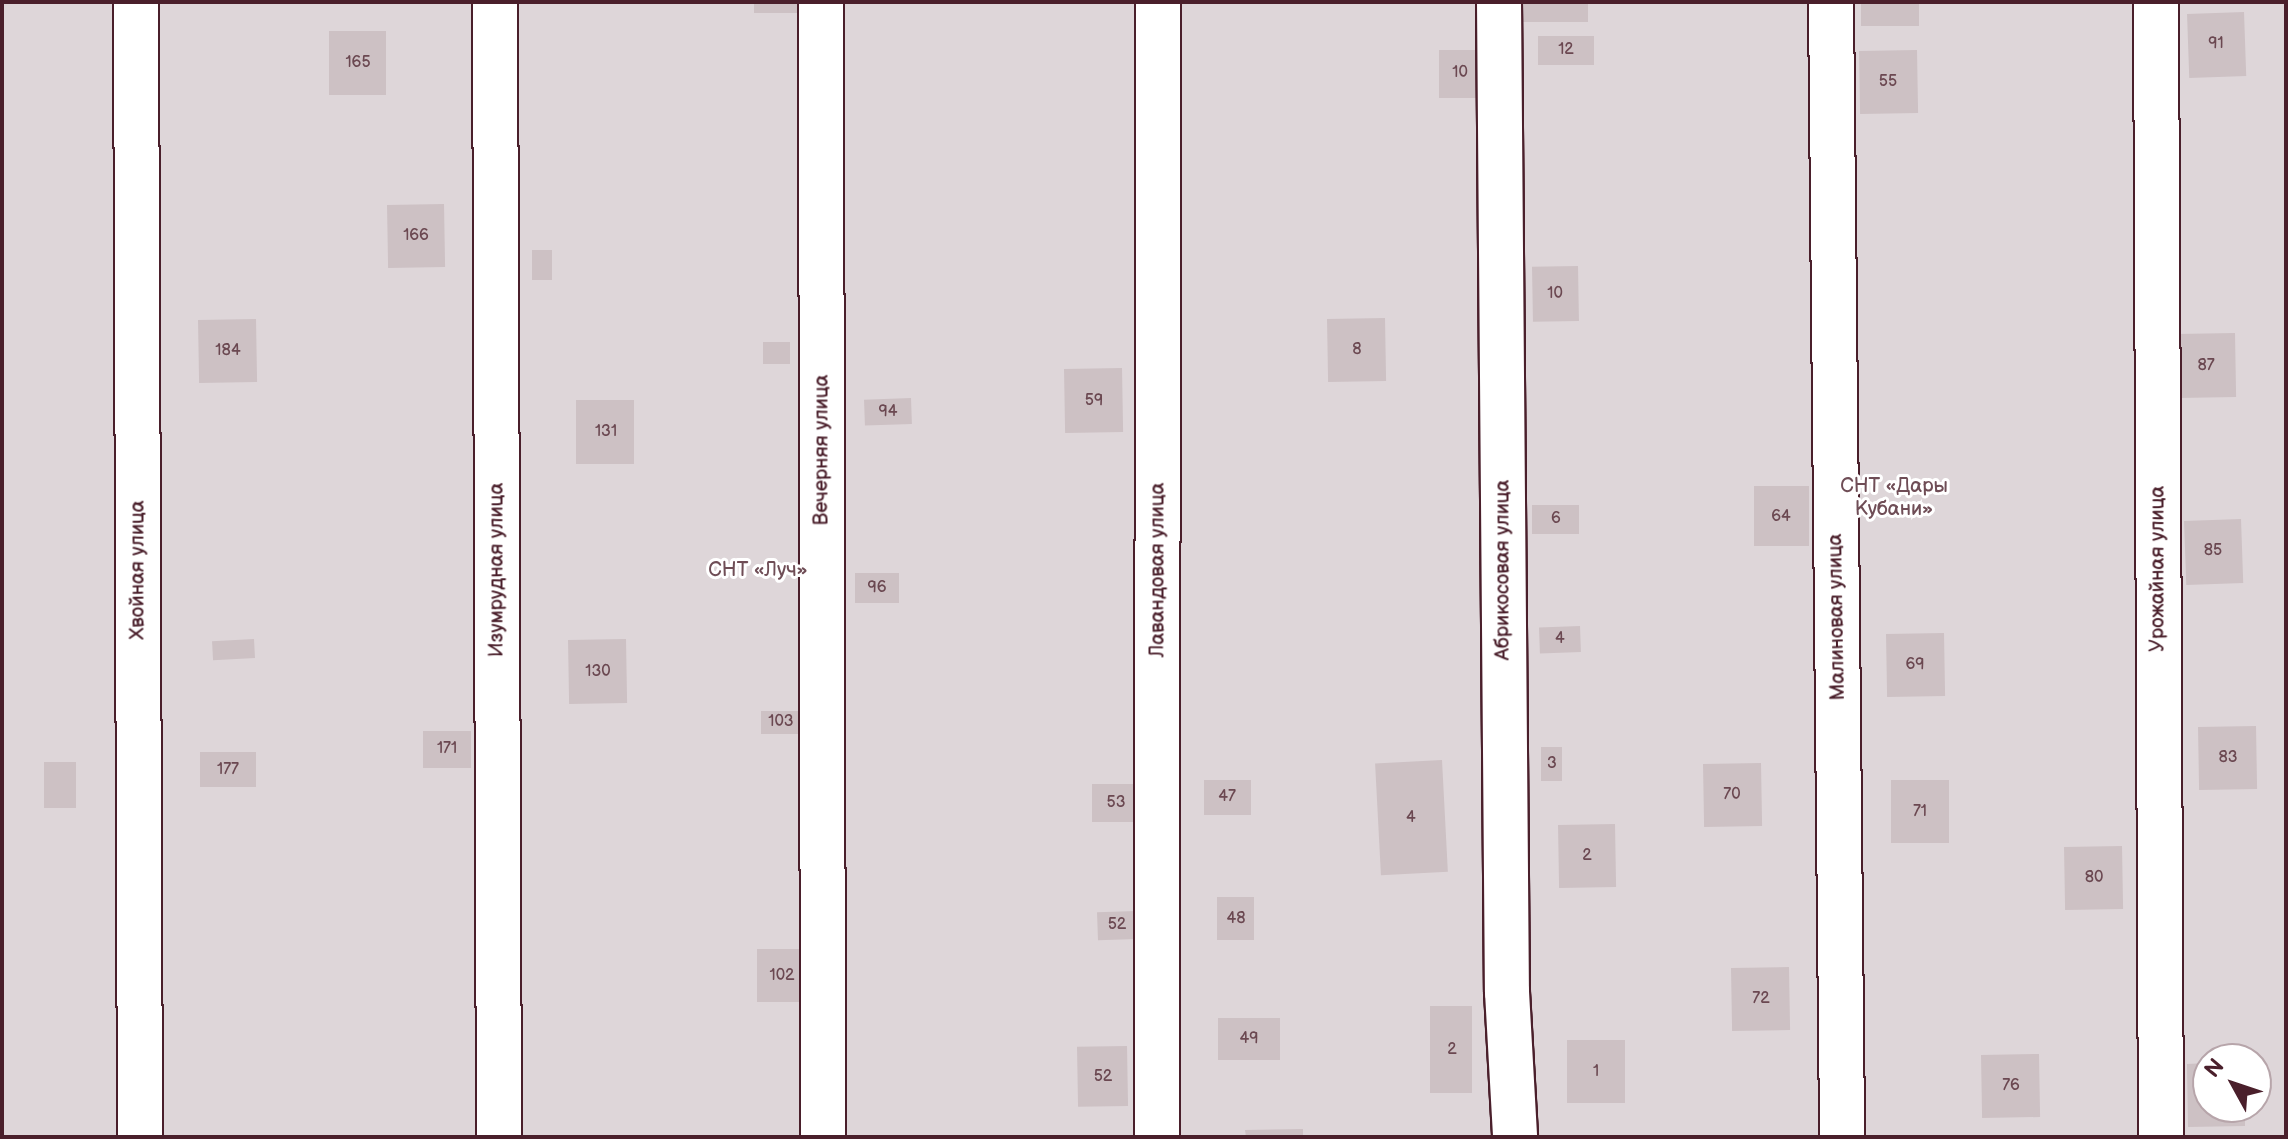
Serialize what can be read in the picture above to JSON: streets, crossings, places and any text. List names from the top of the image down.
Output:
{
  "streets": {
    "street": [
      "Вечерняя улица",
      "Урожайная улица",
      "Хвойная улица",
      "Изумрудная улица",
      "Лавандовая улица",
      "Абрикосовая улица",
      "Малиновая улица"
    ]
  },
  "parks": ["СНТ «Дары Кубани»", "СНТ «Луч»"],
  "house_numbers": [
    "91",
    "12",
    "165",
    "10",
    "55",
    "166",
    "10",
    "8",
    "184",
    "87",
    "59",
    "94",
    "131",
    "64",
    "6",
    "85",
    "96",
    "4",
    "69",
    "130",
    "103",
    "171",
    "83",
    "3",
    "177",
    "70",
    "47",
    "53",
    "71",
    "4",
    "2",
    "80",
    "48",
    "52",
    "102",
    "72",
    "49",
    "2",
    "1",
    "52",
    "76"
  ],
  "north": "top left"
}
